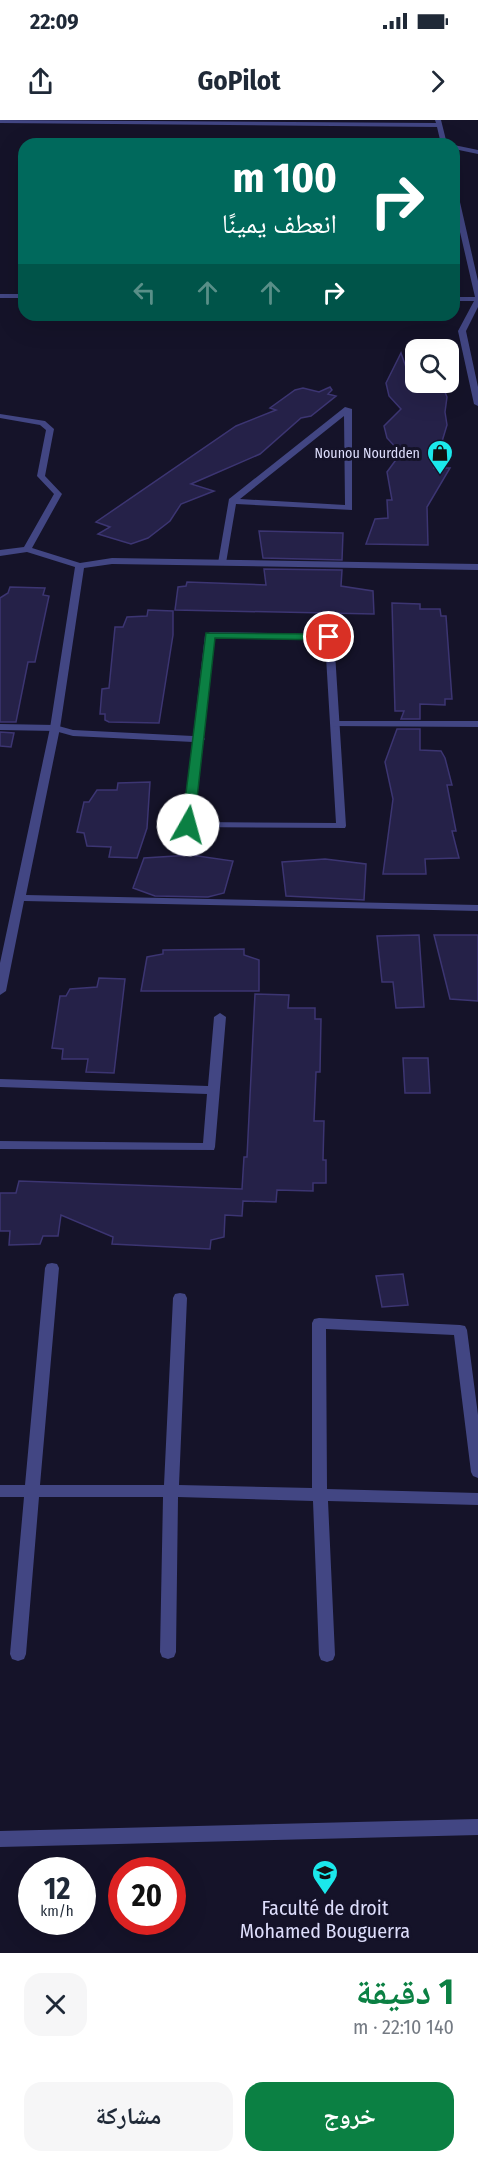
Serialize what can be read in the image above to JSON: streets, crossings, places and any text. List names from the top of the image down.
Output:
{
  "places": {
    "shop": ["Nounou Nourdden"],
    "school or university": ["Faculté de droit Mohamed Bouguerra"]
  },
  "page": {
    "status": "22:09",
    "header": "GoPilot",
    "turn": ["100 m", "انعطف يمينًا"],
    "speed": "12 km/h",
    "limit": "20",
    "heading": ["1 دقيقة", "140 m · 22:10"],
    "buttons": ["خروج", "مشاركة"]
  }
}
